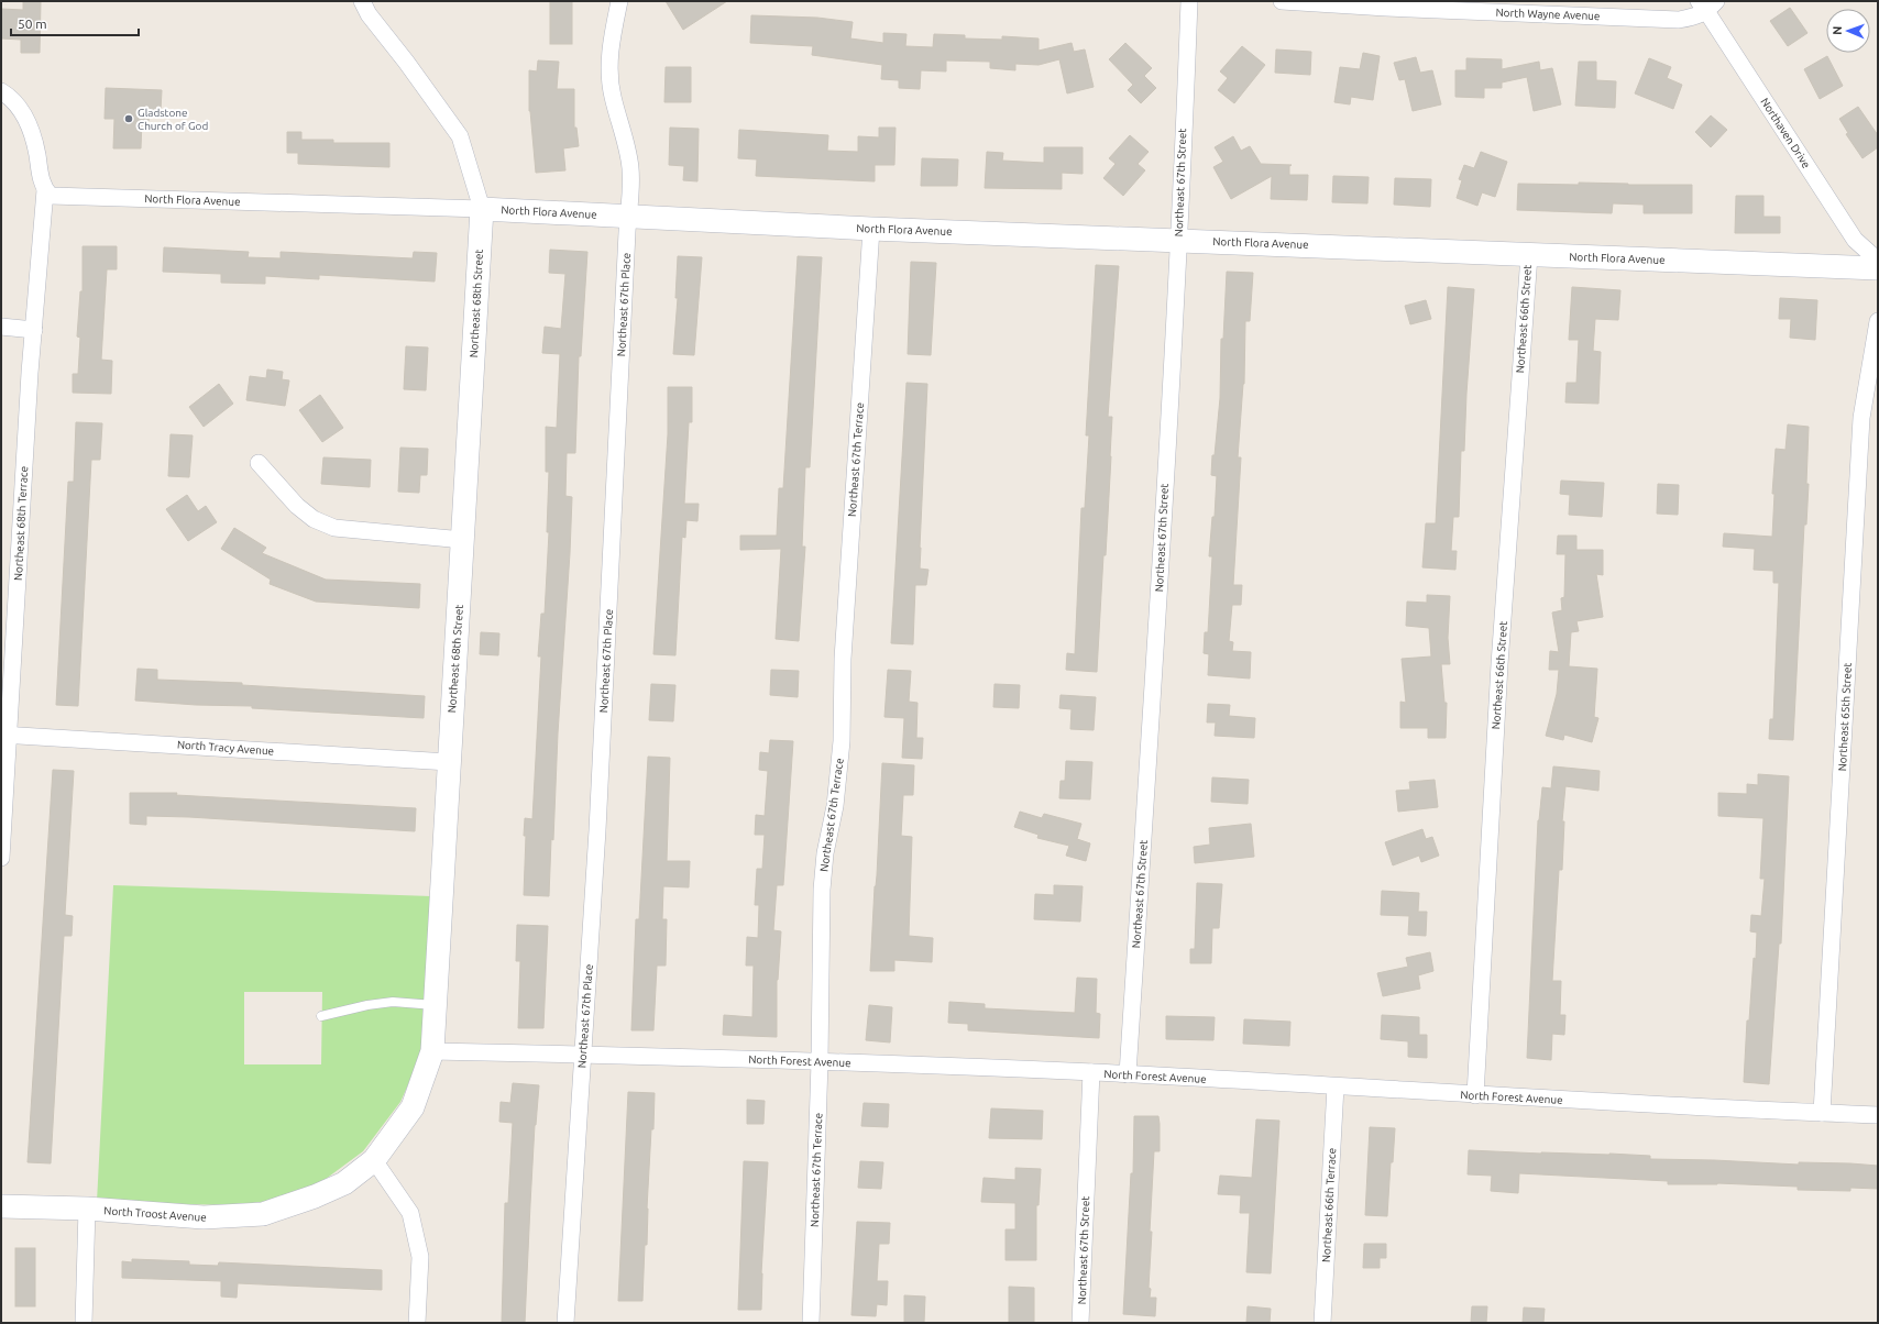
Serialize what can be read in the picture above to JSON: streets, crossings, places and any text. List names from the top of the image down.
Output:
{
  "streets": {
    "street": [
      "North Wayne Avenue",
      "Northaven Drive",
      "Northeast 67th Street",
      "North Flora Avenue",
      "Northeast 68th Street",
      "Northeast 67th Place",
      "Northeast 66th Street",
      "Northeast 67th Terrace",
      "Northeast 68th Terrace",
      "Northeast 65th Street",
      "North Tracy Avenue",
      "North Forest Avenue",
      "Northeast 66th Terrace",
      "North Troost Avenue"
    ]
  },
  "crossings": [
    ["North Wayne Avenue", "Northaven Drive"],
    ["Northeast 67th Street", "North Flora Avenue"],
    ["Northeast 67th Street", "North Forest Avenue"],
    ["North Flora Avenue", "Northeast 68th Street"],
    ["North Flora Avenue", "Northeast 67th Place"],
    ["North Flora Avenue", "Northeast 66th Street"],
    ["North Flora Avenue", "Northeast 67th Terrace"],
    ["North Flora Avenue", "Northeast 68th Terrace"],
    ["Northeast 68th Street", "North Tracy Avenue"],
    ["Northeast 68th Street", "North Forest Avenue"],
    ["Northeast 68th Street", "North Troost Avenue"],
    ["Northeast 67th Place", "North Forest Avenue"],
    ["Northeast 66th Street", "North Forest Avenue"],
    ["Northeast 67th Terrace", "North Forest Avenue"],
    ["Northeast 68th Terrace", "North Tracy Avenue"],
    ["Northeast 65th Street", "North Forest Avenue"],
    ["North Forest Avenue", "Northeast 66th Terrace"]
  ],
  "places": ["Gladstone Church of God"],
  "scale_bar": "50 m",
  "north": "left"
}
